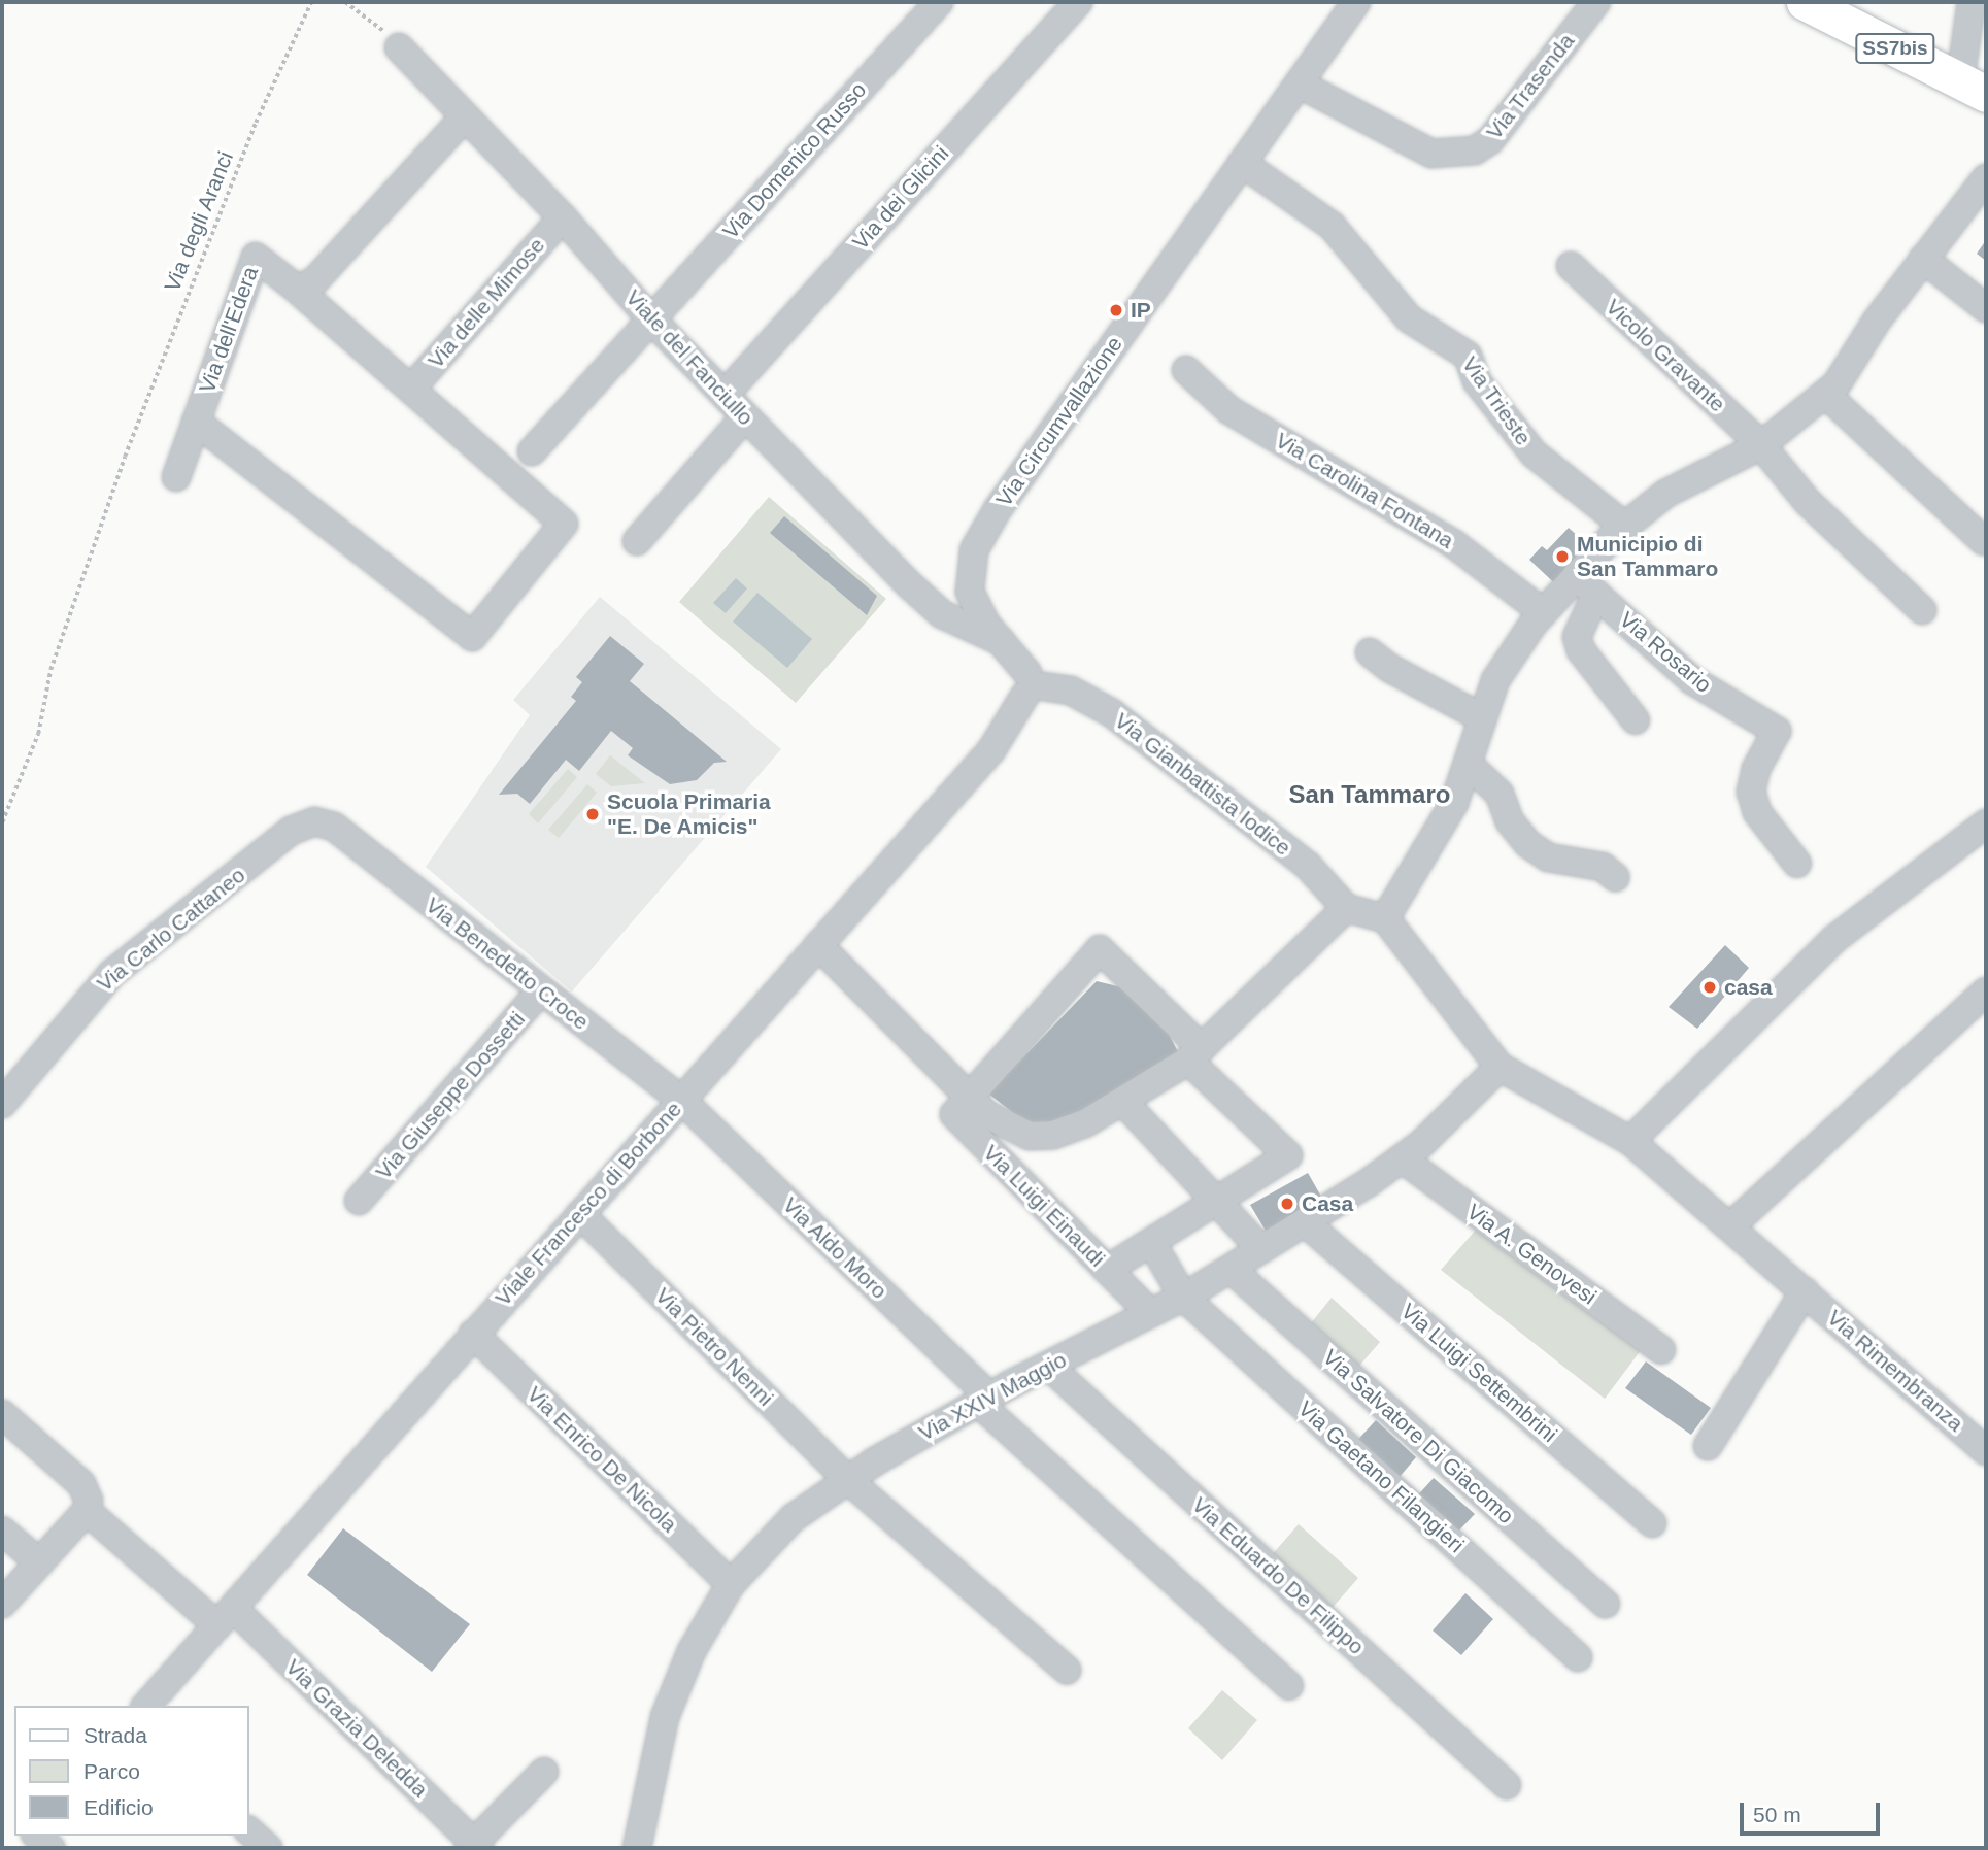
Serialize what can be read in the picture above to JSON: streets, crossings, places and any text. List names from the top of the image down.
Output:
{
  "streets": {
    "main road": ["SS7bis"],
    "street": [
      "Via Trasenda",
      "Via Domenico Russo",
      "Via dei Glicini",
      "Via delle Mimose",
      "Via dell'Edera",
      "Vicolo Gravante",
      "Viale del Fanciullo",
      "Via Trieste",
      "Via Circumvallazione",
      "Via Carolina Fontana",
      "Via Rosario",
      "Via Gianbattista Iodice",
      "Via Carlo Cattaneo",
      "Via Benedetto Croce",
      "Via Giuseppe Dossetti",
      "Viale Francesco di Borbone",
      "Via Luigi Einaudi",
      "Via Aldo Moro",
      "Via A. Genovesi",
      "Via Pietro Nenni",
      "Via Rimembranza",
      "Via Luigi Settembrini",
      "Via XXIV Maggio",
      "Via Salvatore Di Giacomo",
      "Via Enrico De Nicola",
      "Via Gaetano Filangieri",
      "Via Eduardo De Filippo",
      "Via Grazia Deledda"
    ],
    "path": ["Via degli Aranci"]
  },
  "crossings": [
    ["Via Trasenda", "Via Circumvallazione"],
    ["Via Domenico Russo", "Viale del Fanciullo"],
    ["Via dei Glicini", "Viale del Fanciullo"],
    ["Via delle Mimose", "Viale del Fanciullo"],
    ["Viale del Fanciullo", "Via Circumvallazione"],
    ["Via Trieste", "Via Circumvallazione"],
    ["Via Circumvallazione", "Via Gianbattista Iodice"],
    ["Via Circumvallazione", "Viale Francesco di Borbone"],
    ["Via Gianbattista Iodice", "Viale Francesco di Borbone"],
    ["Via Carlo Cattaneo", "Via Benedetto Croce"],
    ["Via Benedetto Croce", "Via Giuseppe Dossetti"],
    ["Via Benedetto Croce", "Viale Francesco di Borbone"],
    ["Via Benedetto Croce", "Via Aldo Moro"],
    ["Viale Francesco di Borbone", "Via Aldo Moro"],
    ["Viale Francesco di Borbone", "Via Pietro Nenni"],
    ["Viale Francesco di Borbone", "Via Enrico De Nicola"],
    ["Viale Francesco di Borbone", "Via Grazia Deledda"],
    ["Via Luigi Einaudi", "Via XXIV Maggio"],
    ["Via Aldo Moro", "Via XXIV Maggio"],
    ["Via A. Genovesi", "Via XXIV Maggio"],
    ["Via Pietro Nenni", "Via XXIV Maggio"],
    ["Via Rimembranza", "Via XXIV Maggio"],
    ["Via Luigi Settembrini", "Via XXIV Maggio"],
    ["Via XXIV Maggio", "Via Salvatore Di Giacomo"],
    ["Via XXIV Maggio", "Via Enrico De Nicola"],
    ["Via XXIV Maggio", "Via Gaetano Filangieri"],
    ["Via XXIV Maggio", "Via Eduardo De Filippo"]
  ],
  "districts": ["San Tammaro"],
  "places": [
    "IP",
    "Municipio di San Tammaro",
    "Scuola Primaria \"E. De Amicis\"",
    "casa",
    "Casa"
  ],
  "legend": ["Strada", "Parco", "Edificio"],
  "scale_bar": "50 m"
}
